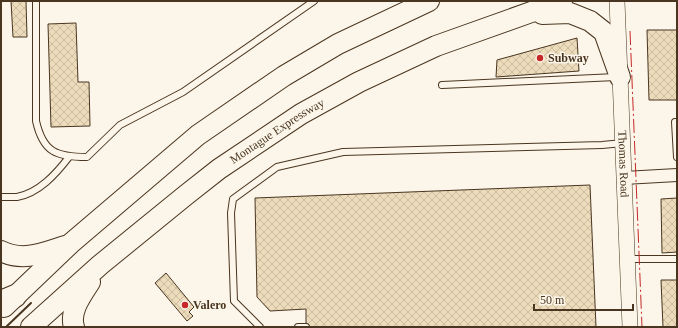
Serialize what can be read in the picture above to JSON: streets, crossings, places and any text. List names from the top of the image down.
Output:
{
  "streets": {
    "highway": ["Montague Expressway"],
    "street": ["Thomas Road"]
  },
  "places": ["Subway", "Valero"],
  "scale_bar": "50 m"
}
